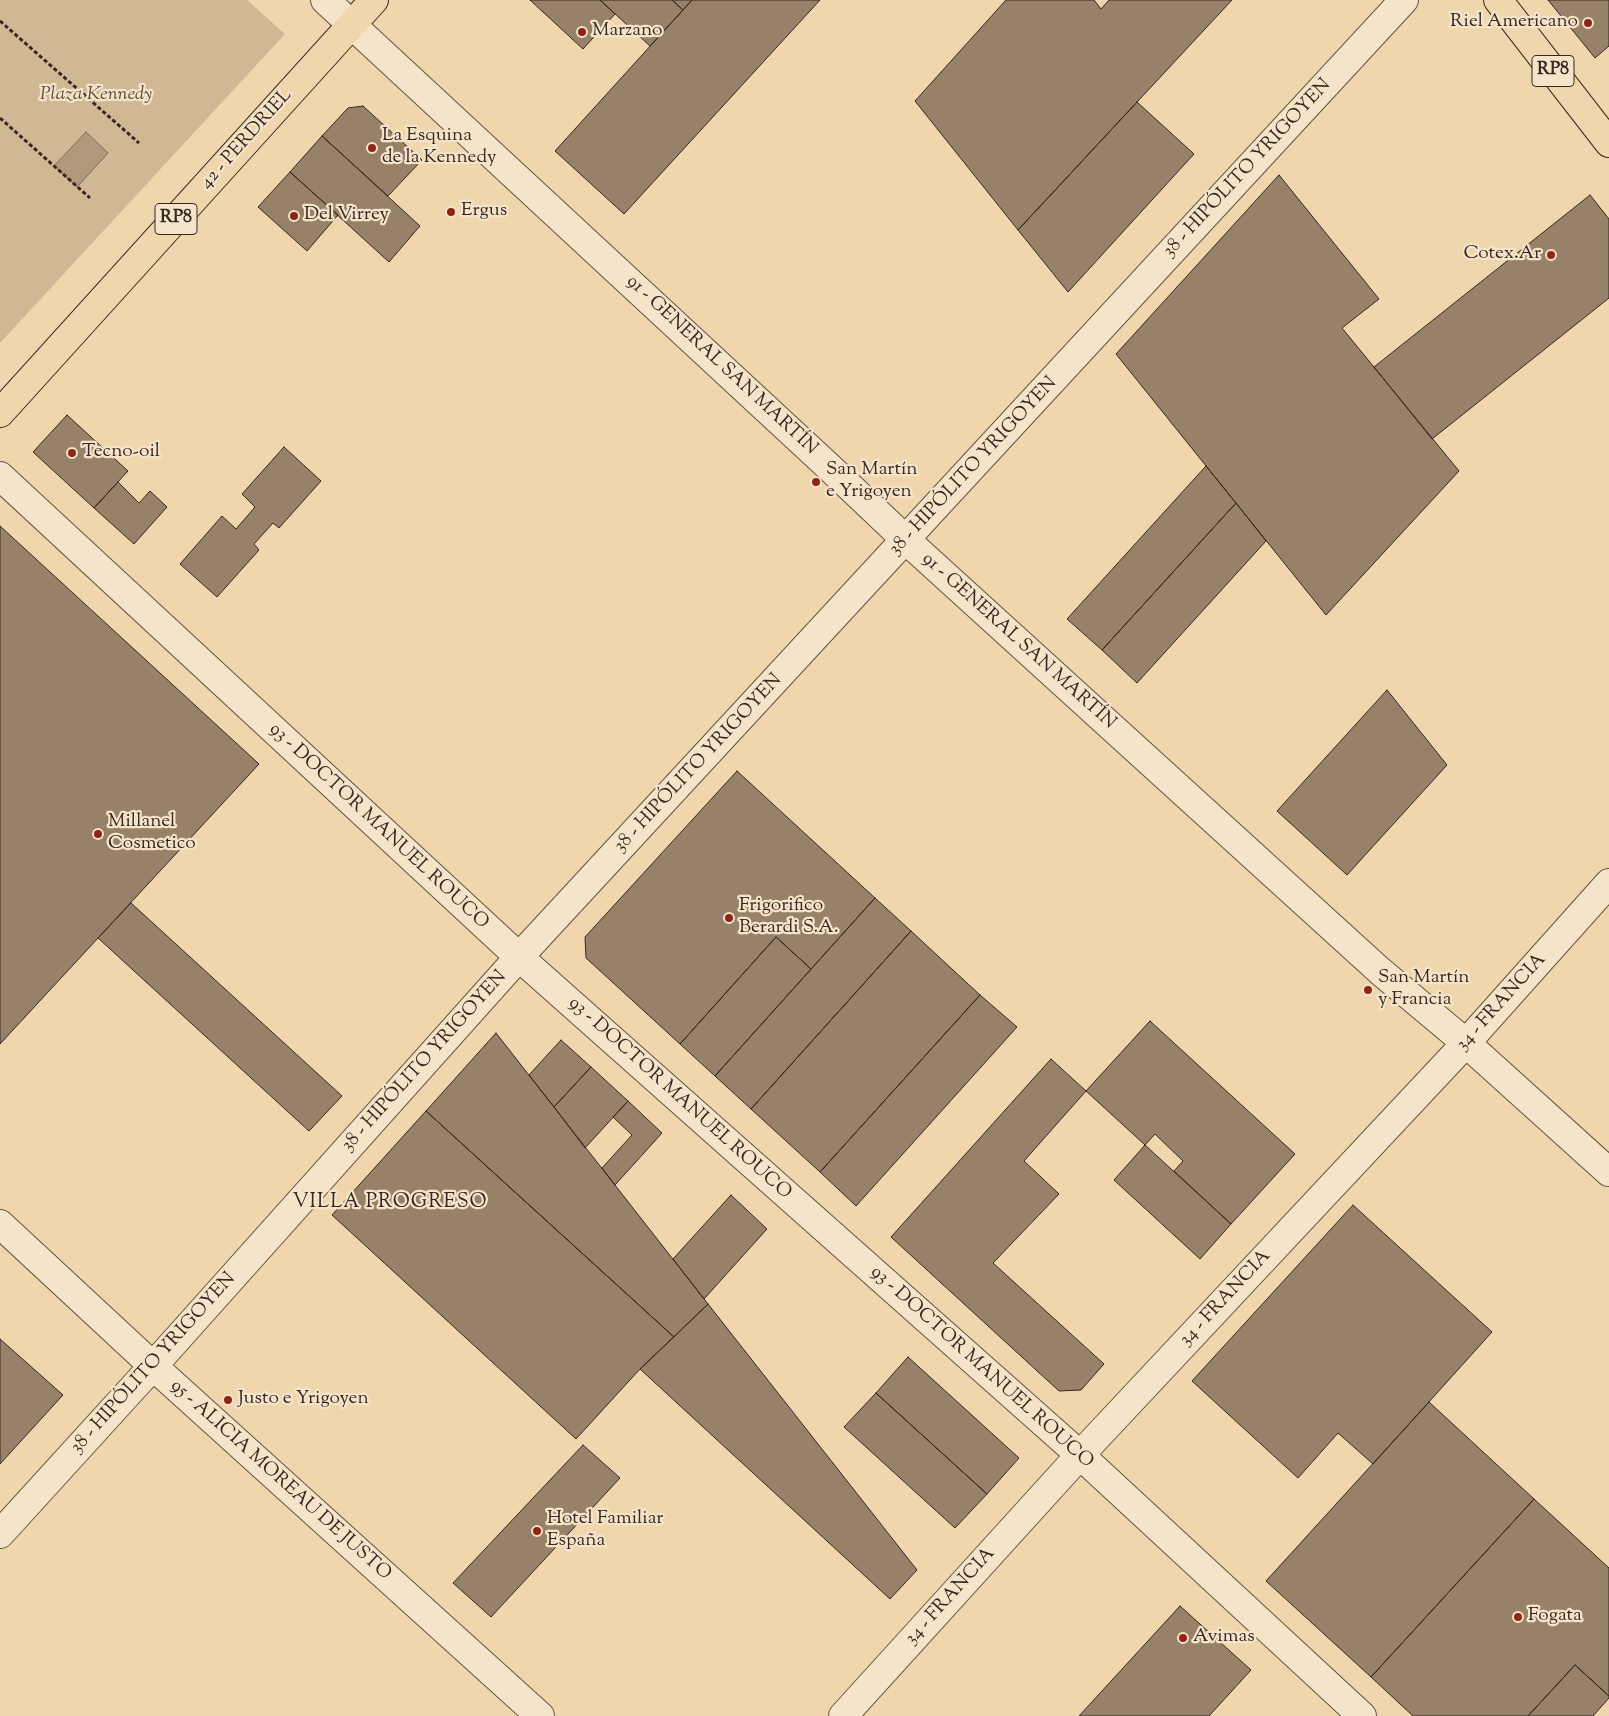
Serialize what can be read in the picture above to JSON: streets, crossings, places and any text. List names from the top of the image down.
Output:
{
  "streets": {
    "main road": ["RP8", "42 - PERDRIEL"],
    "street": [
      "38 - HIPÓLITO YRIGOYEN",
      "91 - GENERAL SAN MARTÍN",
      "93 - DOCTOR MANUEL ROUCO",
      "34 - FRANCIA",
      "95 - ALICIA MOREAU DE JUSTO"
    ]
  },
  "crossings": [
    ["42 - PERDRIEL", "91 - GENERAL SAN MARTÍN"],
    ["38 - HIPÓLITO YRIGOYEN", "91 - GENERAL SAN MARTÍN"],
    ["38 - HIPÓLITO YRIGOYEN", "93 - DOCTOR MANUEL ROUCO"],
    ["38 - HIPÓLITO YRIGOYEN", "95 - ALICIA MOREAU DE JUSTO"],
    ["91 - GENERAL SAN MARTÍN", "34 - FRANCIA"],
    ["93 - DOCTOR MANUEL ROUCO", "34 - FRANCIA"]
  ],
  "districts": ["VILLA PROGRESO"],
  "parks": ["Plaza Kennedy"],
  "places": [
    "Riel Americano",
    "Marzano",
    "La Esquina de la Kennedy",
    "Ergus",
    "Del Virrey",
    "Cotex.Ar",
    "Tecno-oil",
    "San Martín e Yrigoyen",
    "Millanel Cosmetico",
    "Frigorifico Berardi S.A.",
    "San Martín y Francia",
    "Justo e Yrigoyen",
    "Hotel Familiar España",
    "Fogata",
    "Avimas"
  ]
}
